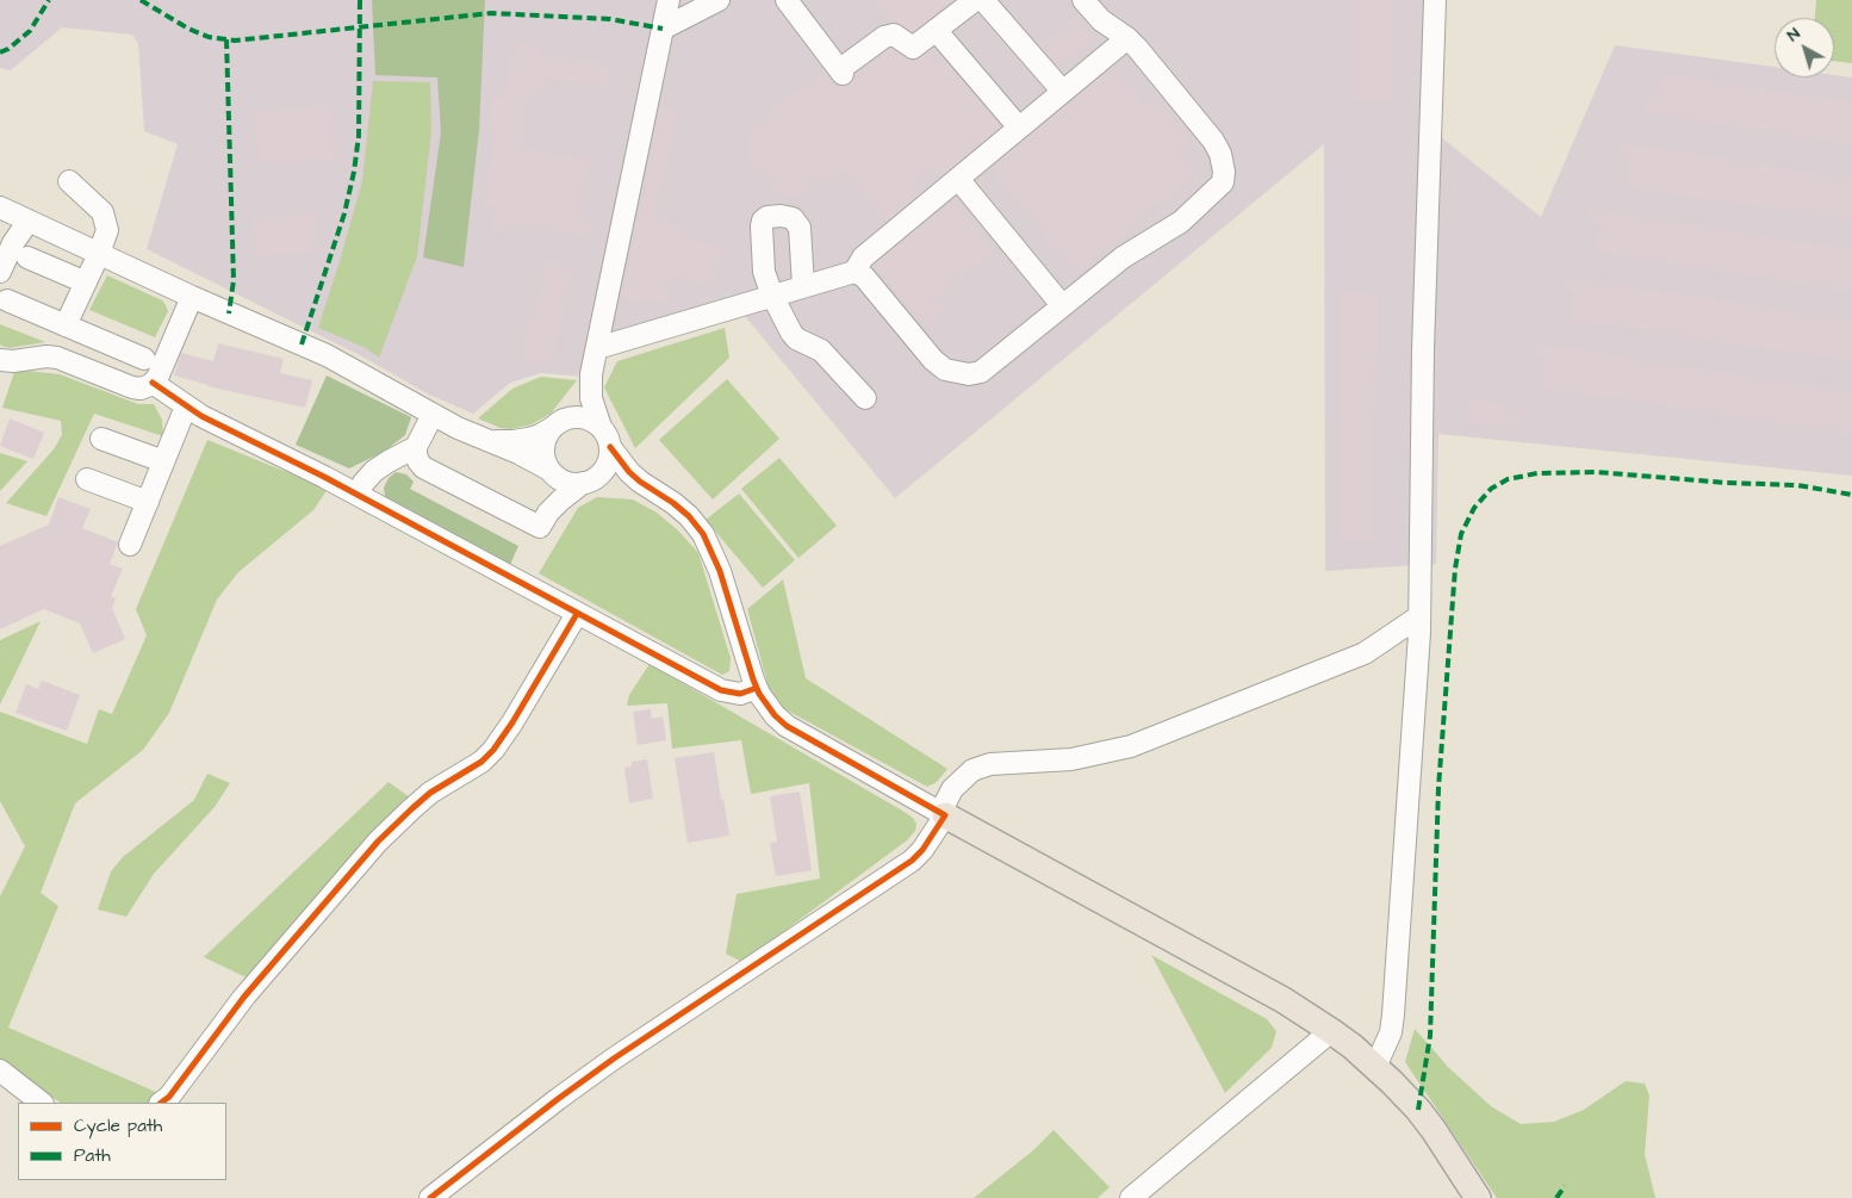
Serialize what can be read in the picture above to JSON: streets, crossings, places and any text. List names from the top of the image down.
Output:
{
  "legend": ["Cycle path", "Path"],
  "north": "top left"
}
